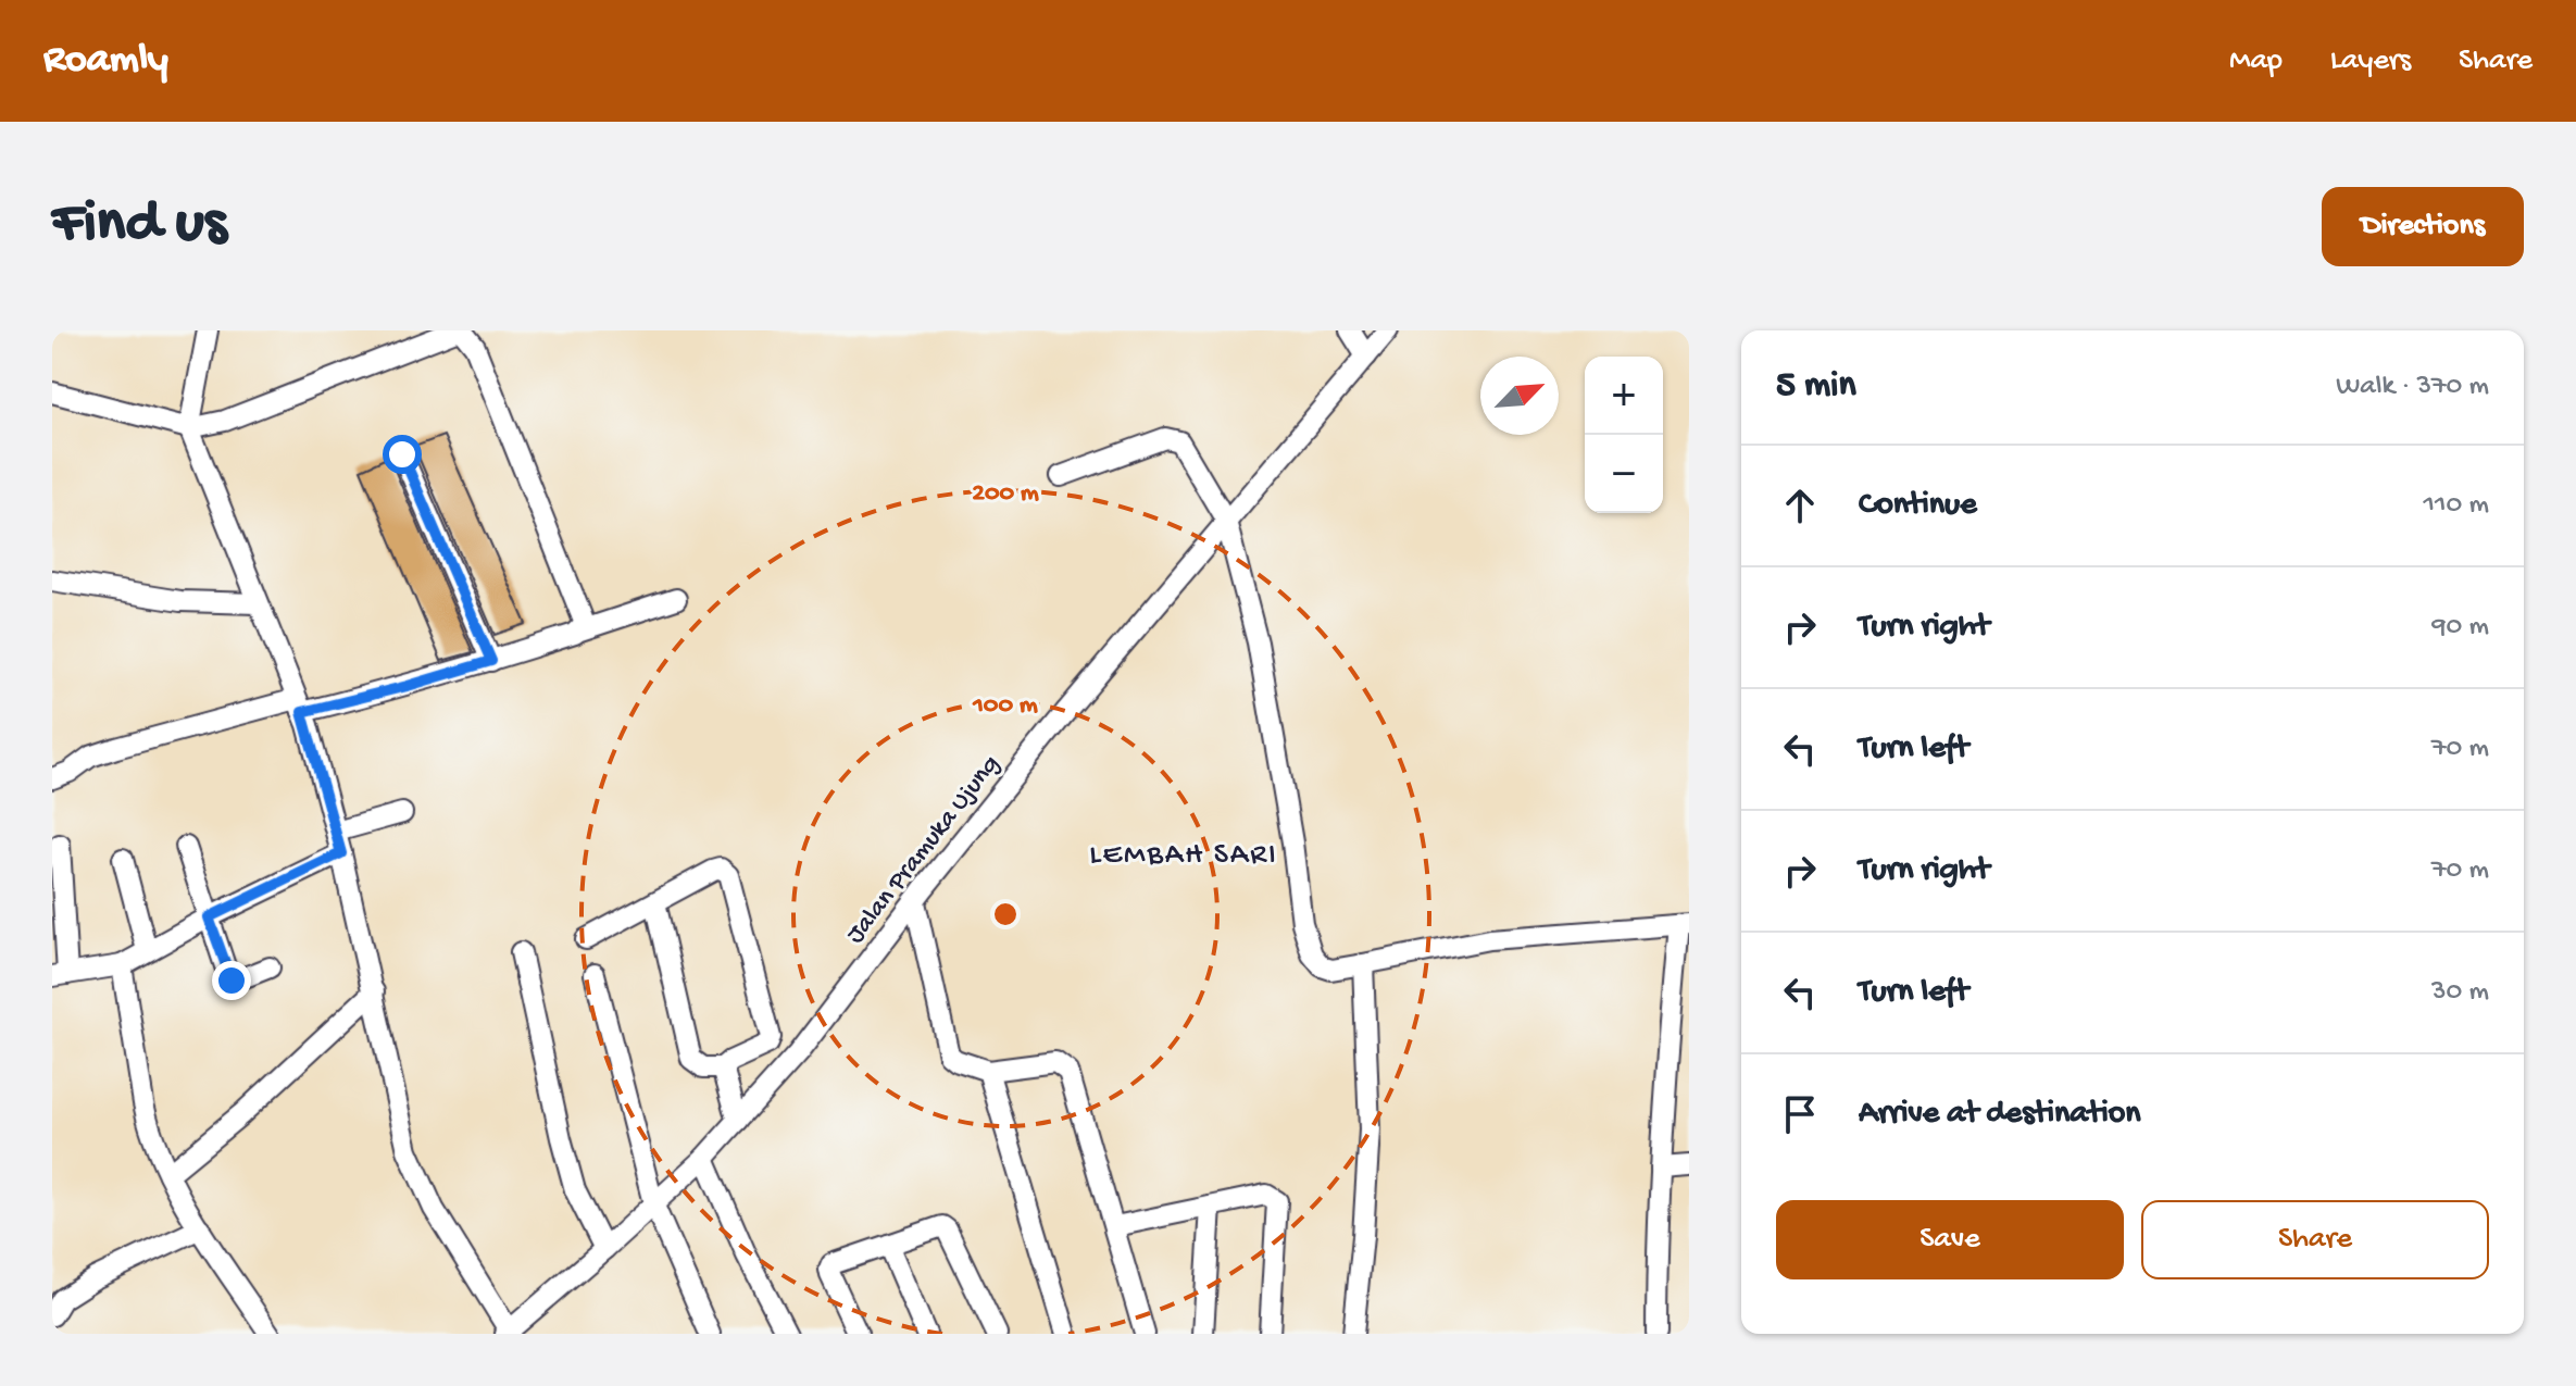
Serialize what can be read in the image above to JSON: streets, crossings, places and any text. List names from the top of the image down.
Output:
{
  "streets": {
    "street": ["Jalan Pramuka Ujung"]
  },
  "districts": ["LEMBAH SARI"],
  "north": "top right",
  "page": {
    "header": "Roamly",
    "nav": ["Map", "Layers", "Share"],
    "buttons": [
      "Directions",
      ["Save", "Share"]
    ],
    "title": "Find us",
    "heading": ["5 min", "Walk · 370 m"],
    "map_buttons": ["+", "−"],
    "list": [
      ["Continue", "110 m"],
      ["Turn right", "90 m"],
      ["Turn left", "70 m"],
      ["Turn right", "70 m"],
      ["Turn left", "30 m"],
      "Arrive at destination"
    ]
  },
  "rings": ["200 m", "100 m"]
}
